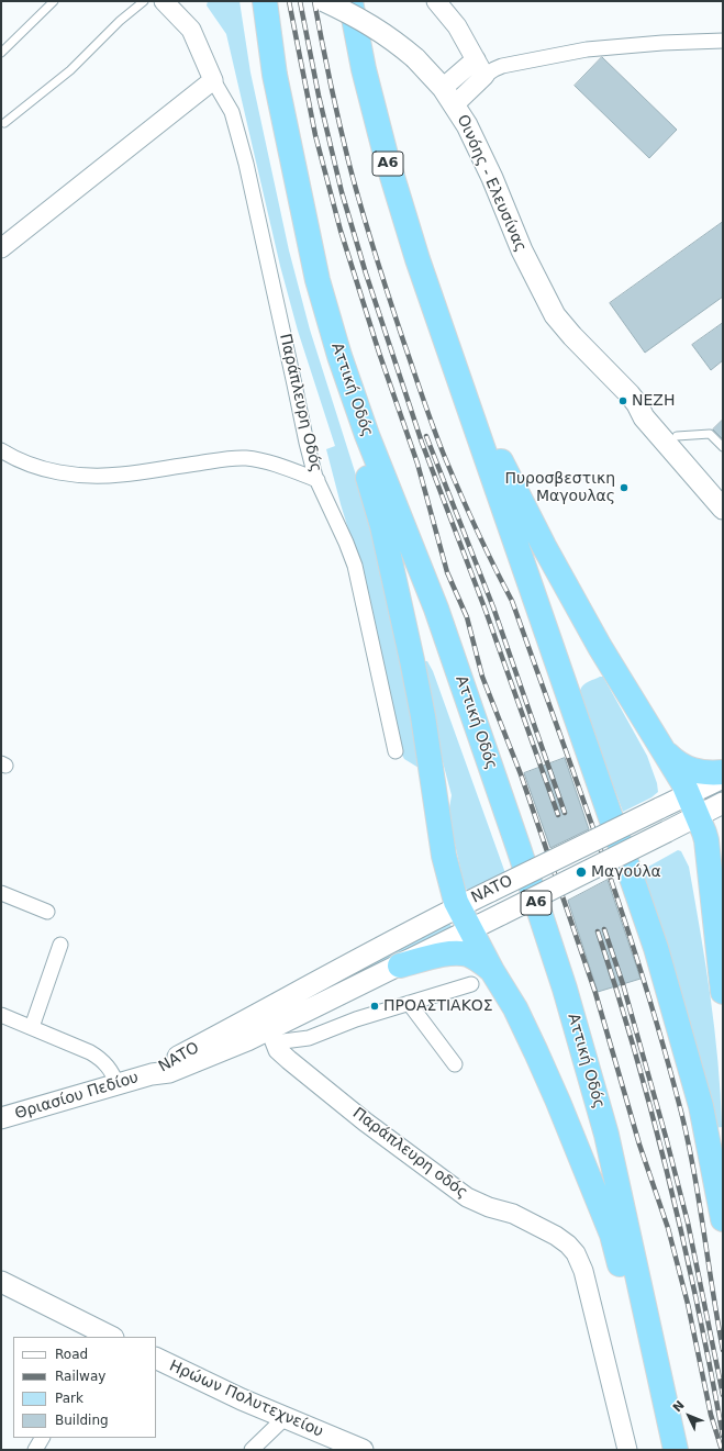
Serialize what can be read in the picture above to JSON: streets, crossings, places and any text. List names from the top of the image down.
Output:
{
  "streets": {
    "highway": ["Α6", "Αττική Οδός"],
    "main road": [
      "Οινόης - Ελευσίνας",
      "ΝΑΤΟ",
      "Θριασίου Πεδίου",
      "Ηρώων Πολυτεχνείου"
    ],
    "street": ["Παράπλευρη Οδός", "Παράπλευρη οδός"]
  },
  "crossings": [
    ["ΝΑΤΟ", "Θριασίου Πεδίου"],
    ["ΝΑΤΟ", "Παράπλευρη οδός"]
  ],
  "places": [
    "ΝΕΖΗ",
    "Πυροσβεστικη Μαγουλας",
    "Μαγούλα",
    "ΠΡΟΑΣΤΙΑΚΟΣ"
  ],
  "legend": [
    "Road",
    "Railway",
    "Park",
    "Building"
  ],
  "north": "top left"
}
